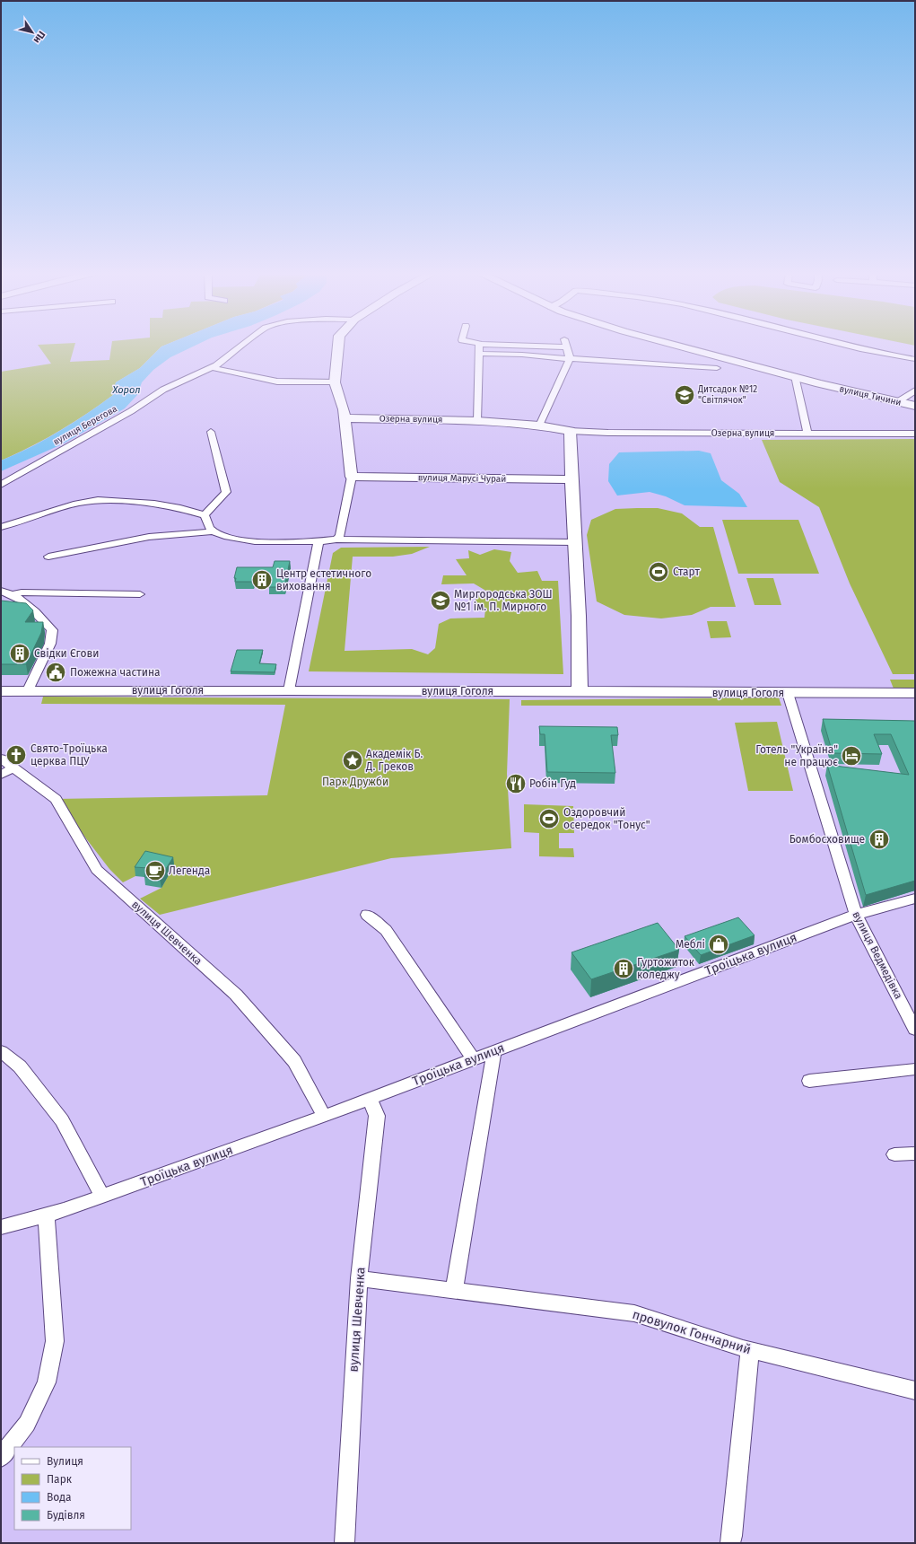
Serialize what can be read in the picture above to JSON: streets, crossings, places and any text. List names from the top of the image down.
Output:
{
  "streets": {
    "street": [
      "вулиця Тичини",
      "Озерна вулиця",
      "вулиця Берегова",
      "вулиця Марусі Чурай",
      "вулиця Гоголя",
      "вулиця Шевченка",
      "Троїцька вулиця",
      "вулиця Ведмедівка",
      "провулок Гончарний"
    ]
  },
  "crossings": [
    ["вулиця Гоголя", "вулиця Ведмедівка"],
    ["вулиця Шевченка", "Троїцька вулиця"],
    ["вулиця Шевченка", "провулок Гончарний"],
    ["Троїцька вулиця", "вулиця Ведмедівка"]
  ],
  "water": ["Хорол"],
  "parks": ["Парк Дружби"],
  "places": {
    "school or university": ["Дитсадок №12 \"Світлячок\"", "Миргородська ЗОШ №1 ім. П. Мирного"],
    "sports": ["Старт", "Оздоровчий осередок \"Тонус\""],
    "building": [
      "Центр естетичного виховання",
      "Свідки Єгови",
      "Бомбосховище",
      "Гуртожиток коледжу"
    ],
    "public building": ["Пожежна частина"],
    "church": ["Свято-Троїцька церква ПЦУ"],
    "hotel": ["Готель \"Україна\" не працює"],
    "place": ["Академік Б. Д. Греков"],
    "restaurant": ["Робін Гуд"],
    "cafe": ["Легенда"],
    "shop": ["Меблі"]
  },
  "legend": [
    "Вулиця",
    "Парк",
    "Вода",
    "Будівля"
  ],
  "north": "bottom right"
}
